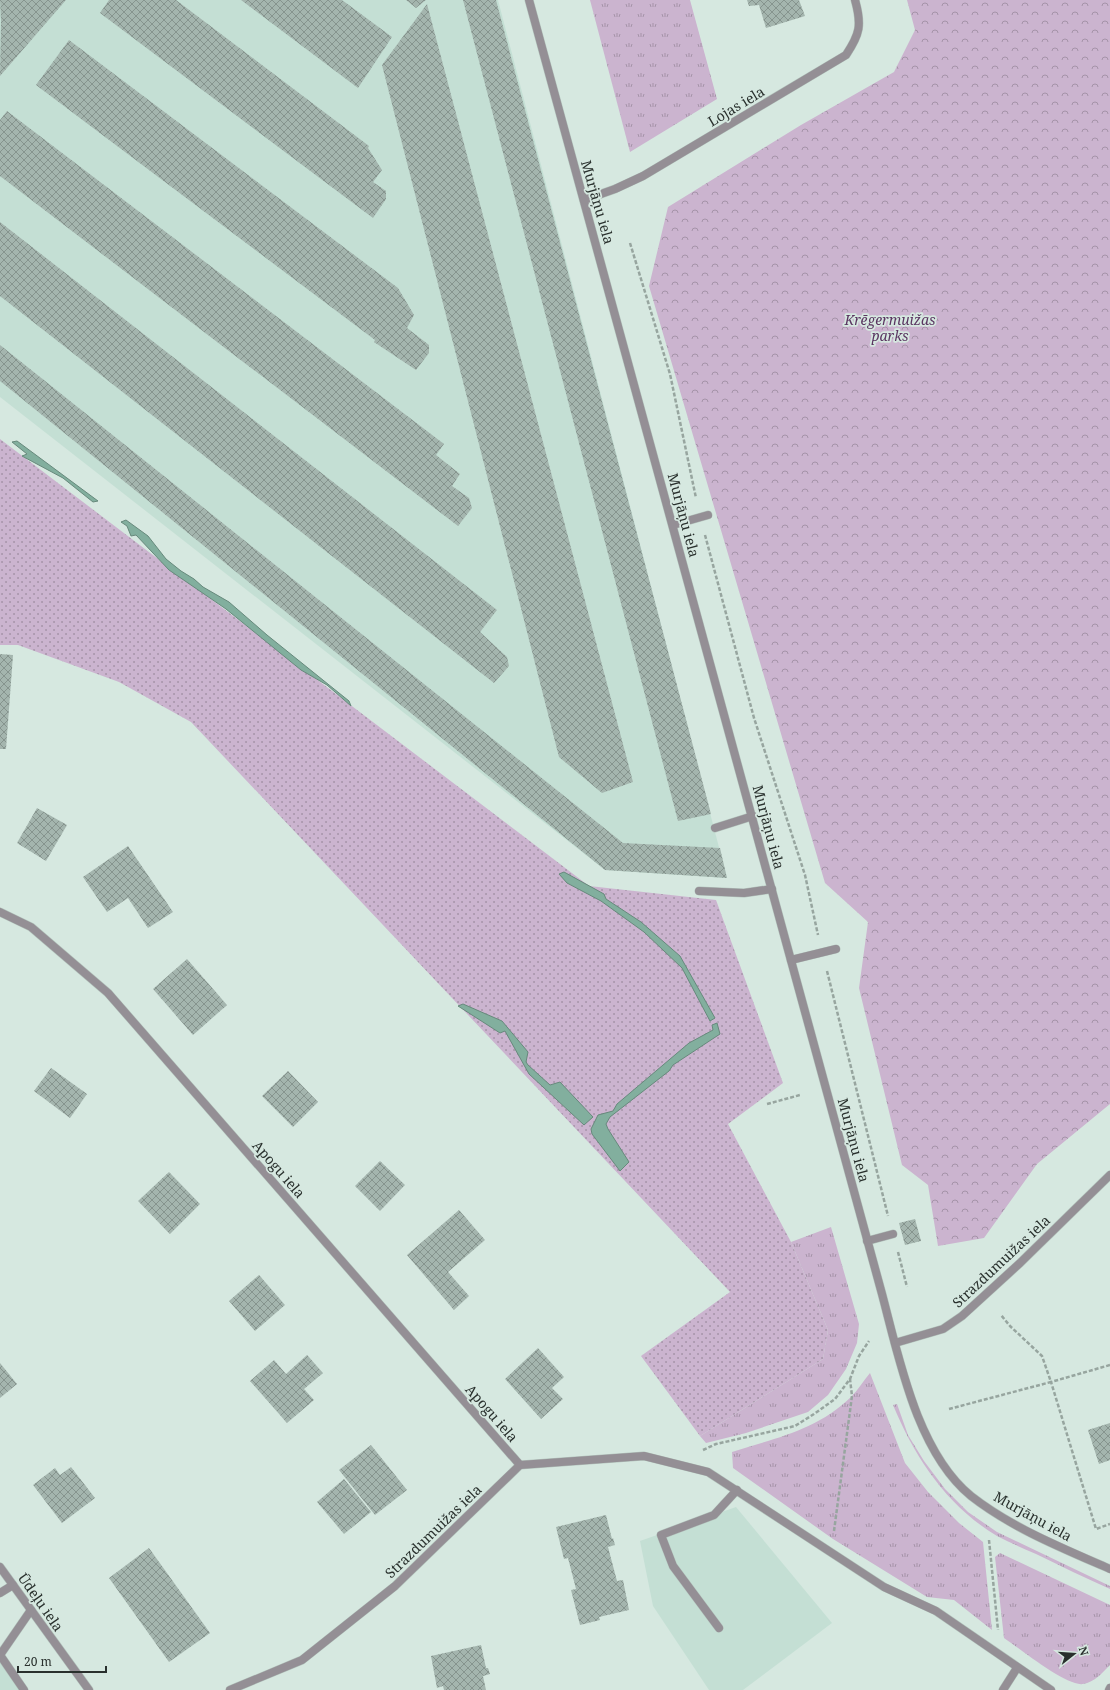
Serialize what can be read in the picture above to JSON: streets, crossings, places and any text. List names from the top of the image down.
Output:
{
  "streets": {
    "street": [
      "Lojas iela",
      "Murjāņu iela",
      "Apogu iela",
      "Strazdumuižas iela",
      "Ūdeļu iela"
    ]
  },
  "crossings": [
    ["Lojas iela", "Murjāņu iela"],
    ["Murjāņu iela", "Strazdumuižas iela"],
    ["Apogu iela", "Strazdumuižas iela"]
  ],
  "parks": ["Krēgermuižas parks"],
  "scale_bar": "20 m",
  "north": "right"
}
